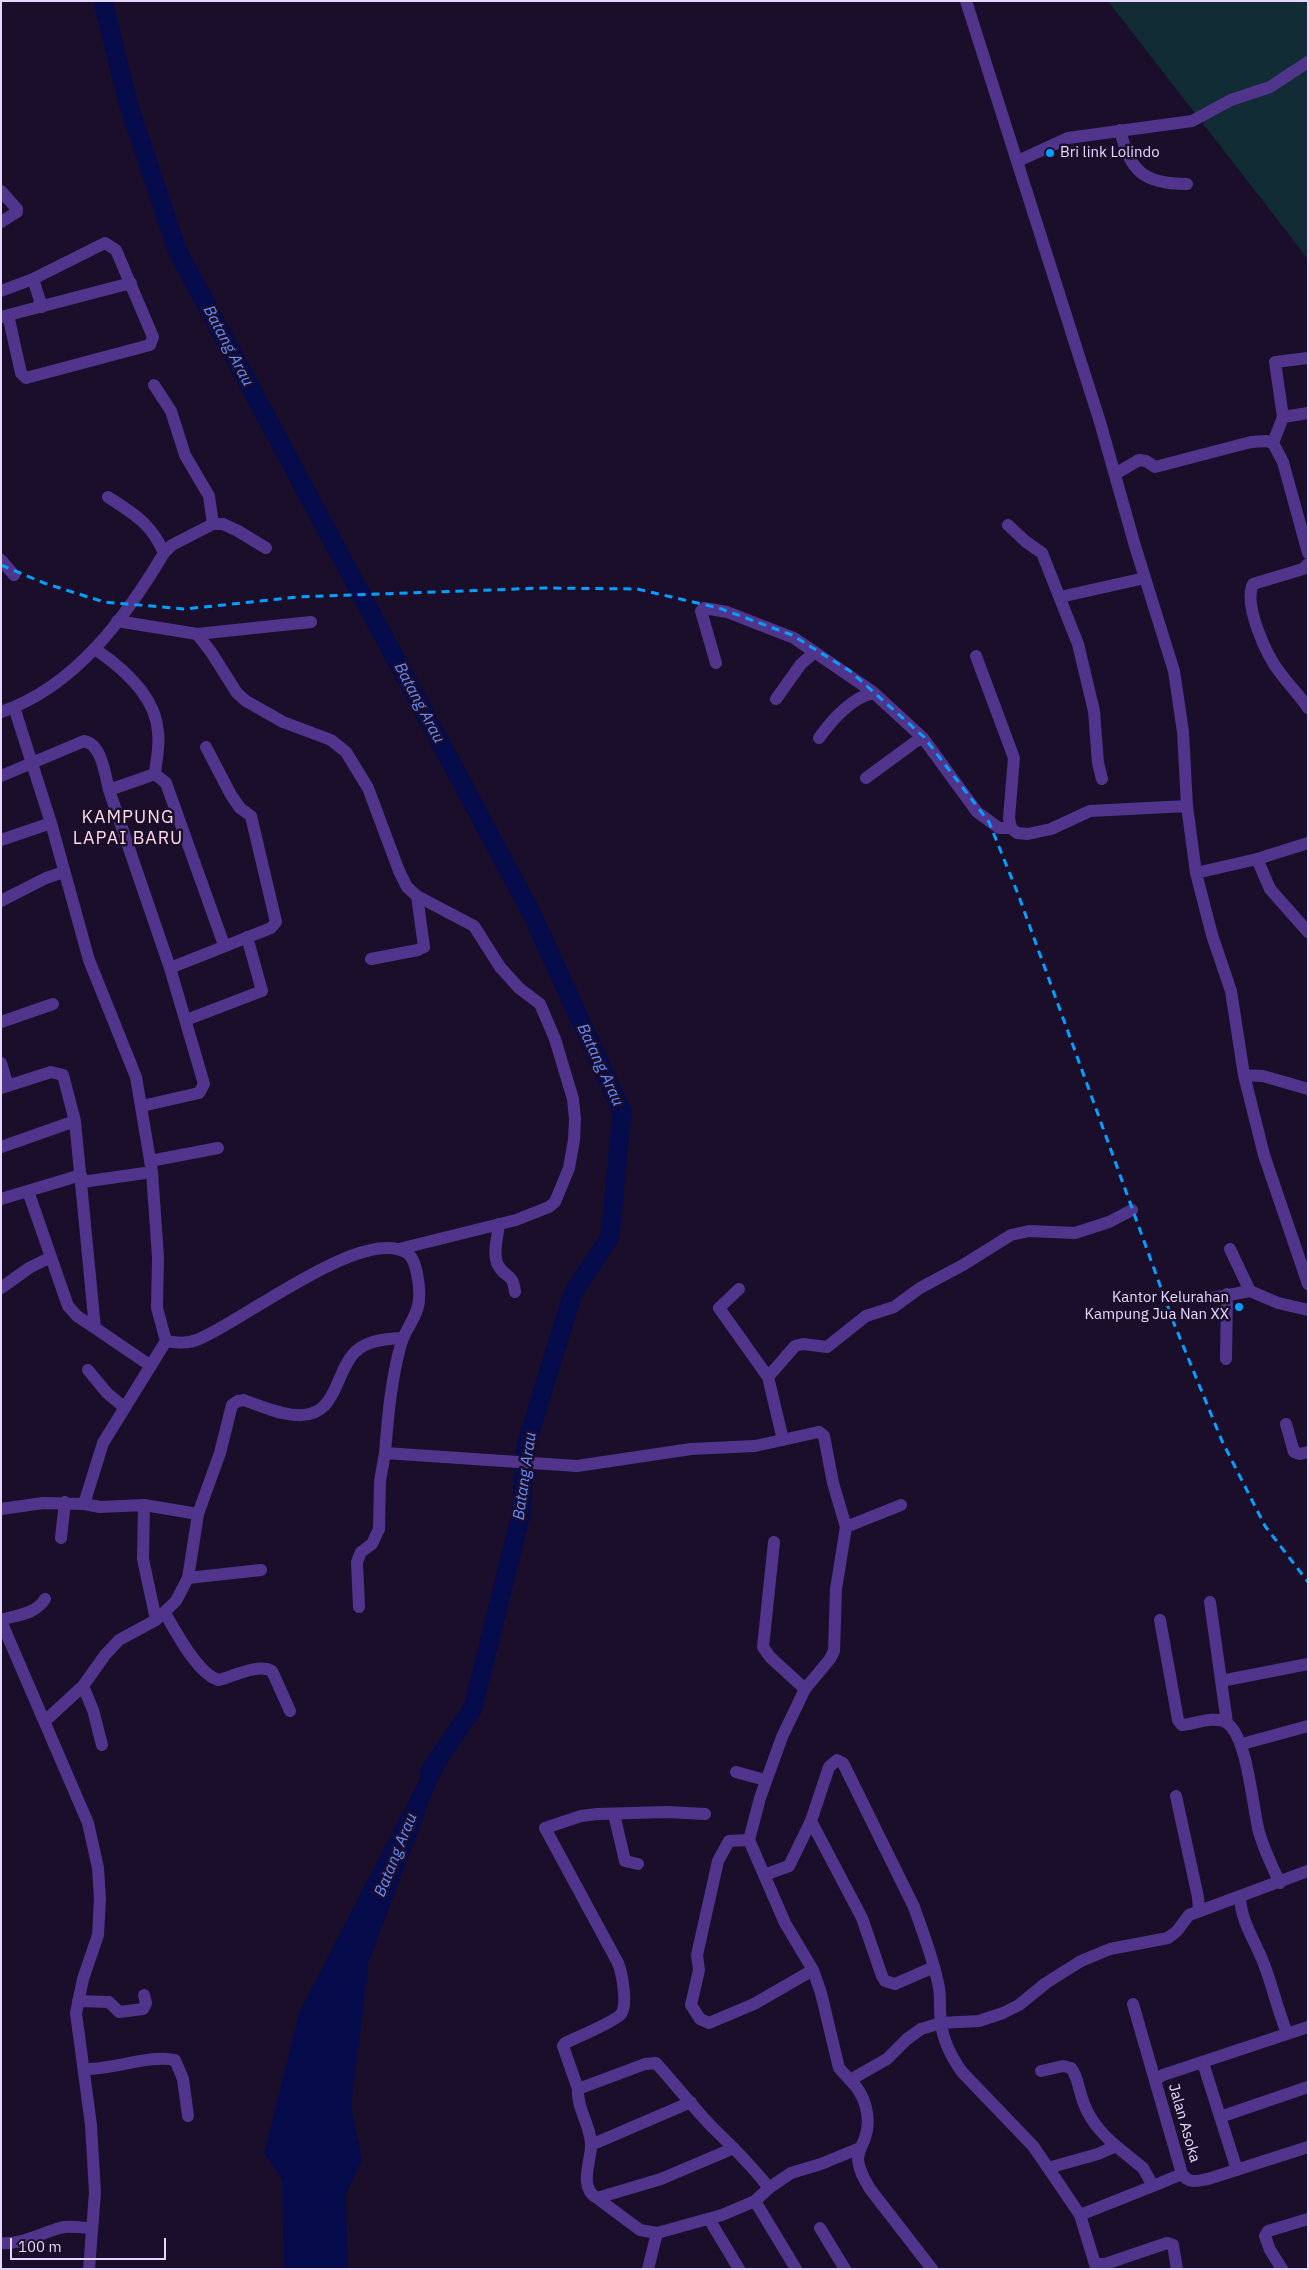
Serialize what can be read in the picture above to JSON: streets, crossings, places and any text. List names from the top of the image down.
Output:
{
  "streets": {
    "street": ["Jalan Asoka"]
  },
  "districts": ["KAMPUNG LAPAI BARU"],
  "water": ["Batang Arau"],
  "places": ["Bri link Lolindo", "Kantor Kelurahan Kampung Jua Nan XX"],
  "scale_bar": "100 m"
}
